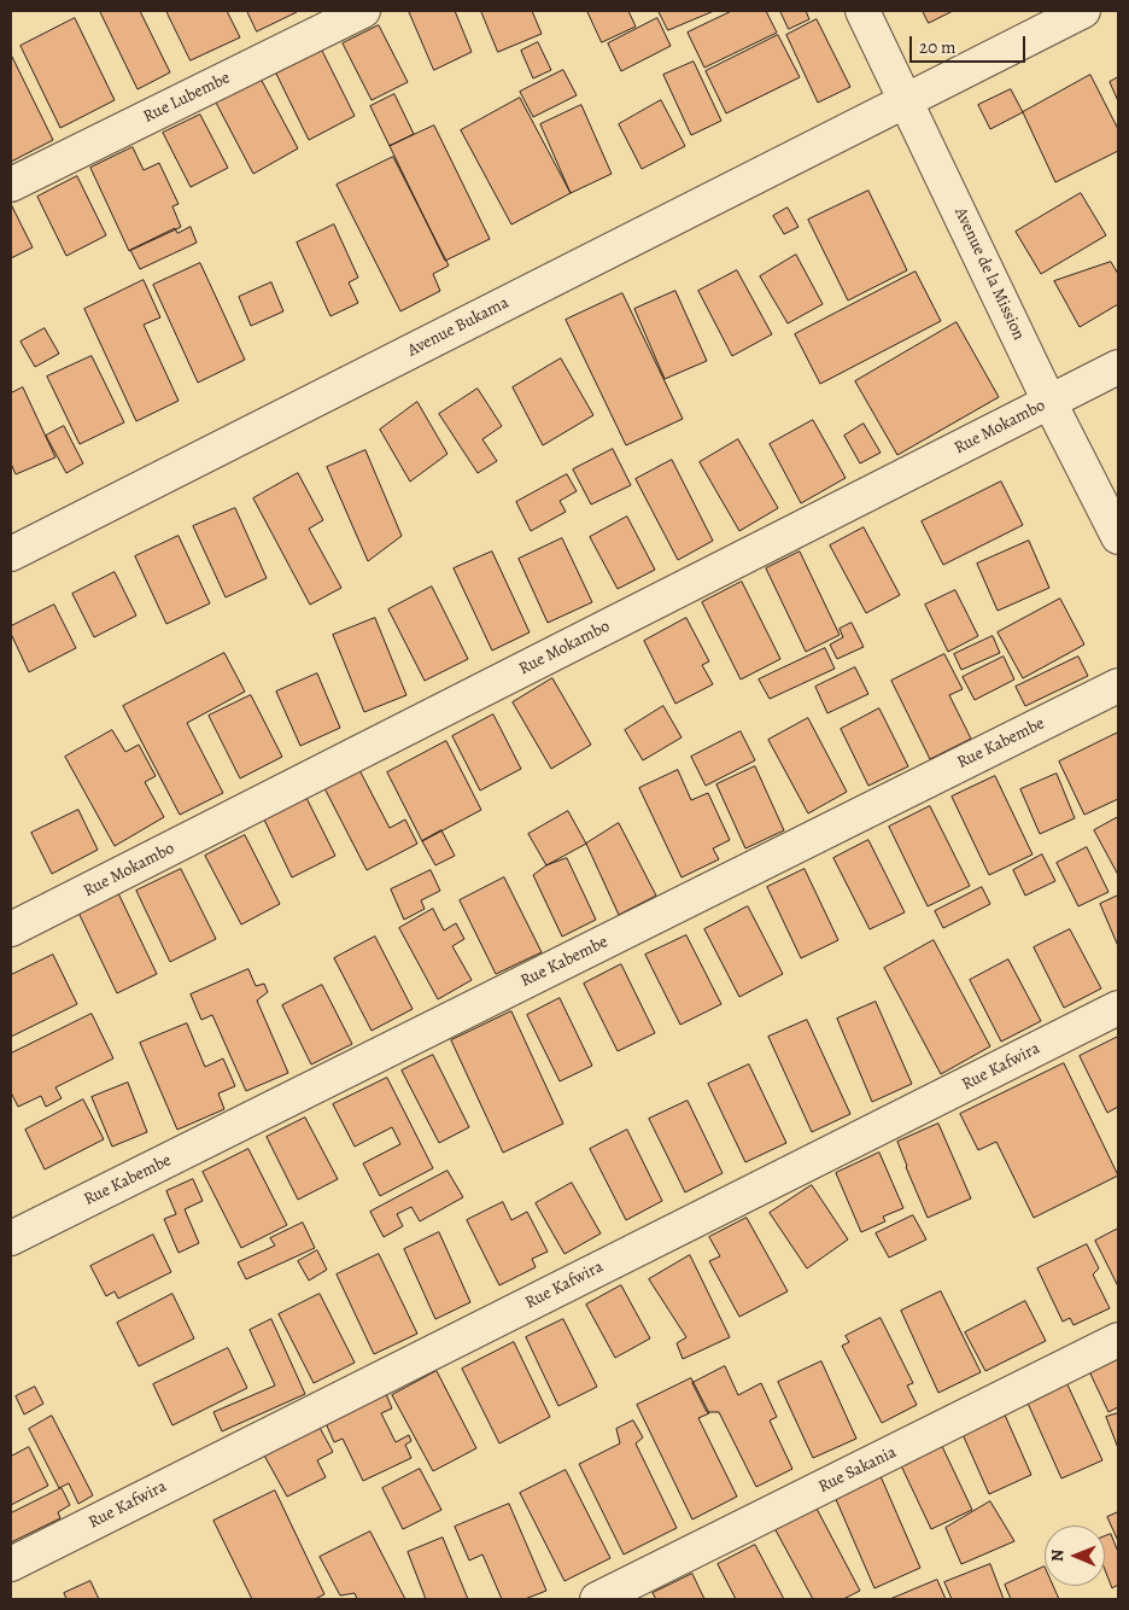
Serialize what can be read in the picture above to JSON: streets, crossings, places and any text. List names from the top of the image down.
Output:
{
  "streets": {
    "street": [
      "Rue Lubembe",
      "Avenue de la Mission",
      "Avenue Bukama",
      "Rue Mokambo",
      "Rue Kabembe",
      "Rue Kafwira",
      "Rue Sakania"
    ]
  },
  "crossings": [
    ["Avenue de la Mission", "Avenue Bukama"],
    ["Avenue de la Mission", "Rue Mokambo"]
  ],
  "scale_bar": "20 m",
  "north": "left"
}
